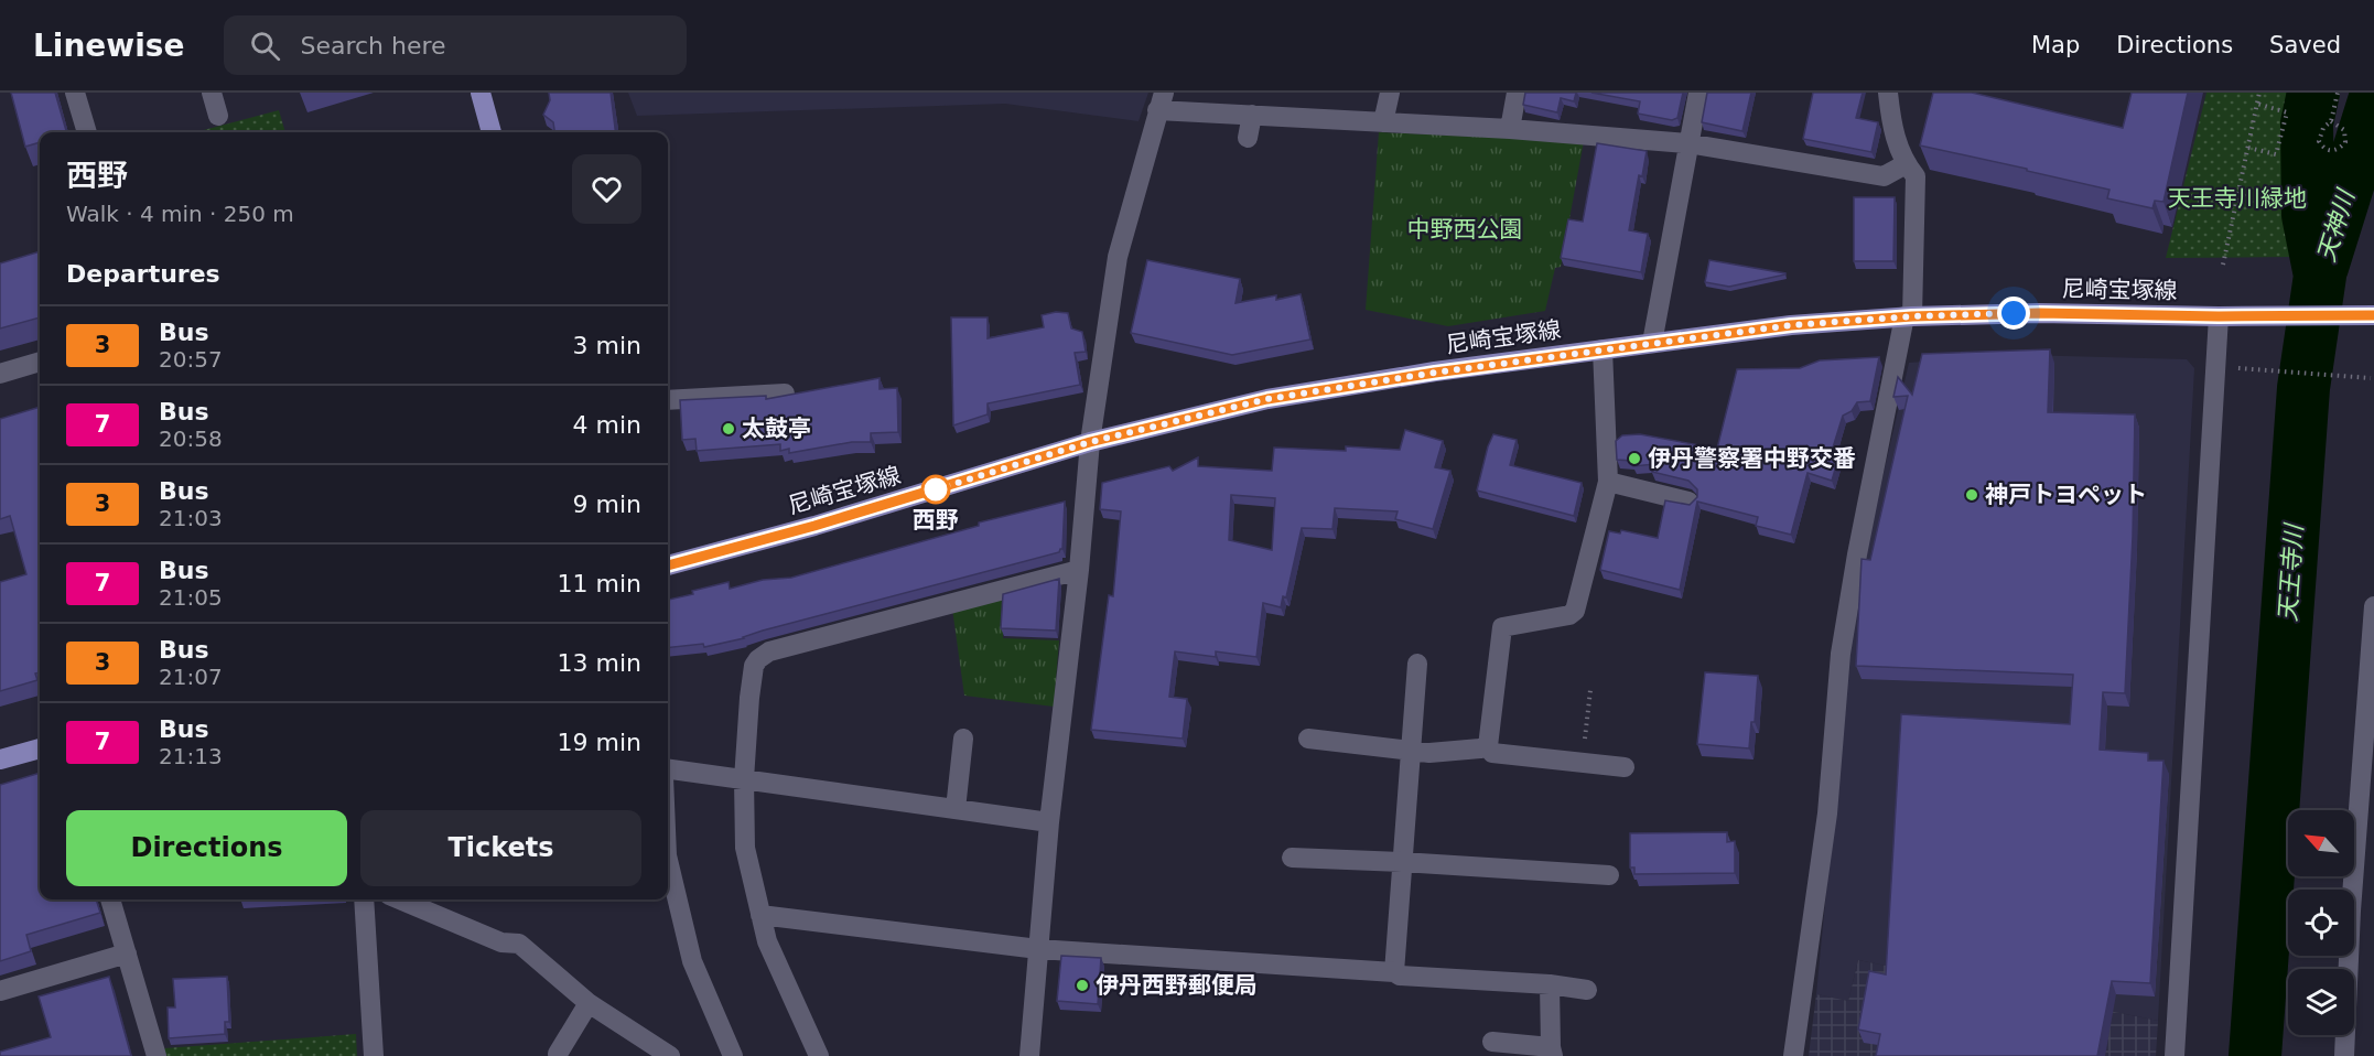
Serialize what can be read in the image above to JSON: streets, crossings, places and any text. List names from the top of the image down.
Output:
{
  "streets": {
    "main road": ["尼崎宝塚線"]
  },
  "water": ["天神川", "天王寺川"],
  "parks": ["天王寺川緑地", "中野西公園"],
  "places": [
    "太鼓亭",
    "伊丹警察署中野交番",
    "西野",
    "神戸トヨペット",
    "伊丹西野郵便局"
  ],
  "lines": ["bus line 3"],
  "north": "top left",
  "page": {
    "header": "Linewise",
    "search": "Search here",
    "nav": ["Map", "Directions", "Saved"],
    "heading": [
      ["西野", "Walk · 4 min · 250 m"],
      "Departures"
    ],
    "list": [
      {
        "mark": "3",
        "name": "Bus",
        "note": "20:57",
        "value": "3 min"
      },
      {
        "mark": "7",
        "name": "Bus",
        "note": "20:58",
        "value": "4 min"
      },
      {
        "mark": "3",
        "name": "Bus",
        "note": "21:03",
        "value": "9 min"
      },
      {
        "mark": "7",
        "name": "Bus",
        "note": "21:05",
        "value": "11 min"
      },
      {
        "mark": "3",
        "name": "Bus",
        "note": "21:07",
        "value": "13 min"
      },
      {
        "mark": "7",
        "name": "Bus",
        "note": "21:13",
        "value": "19 min"
      }
    ],
    "buttons": ["Directions", "Tickets"]
  }
}
